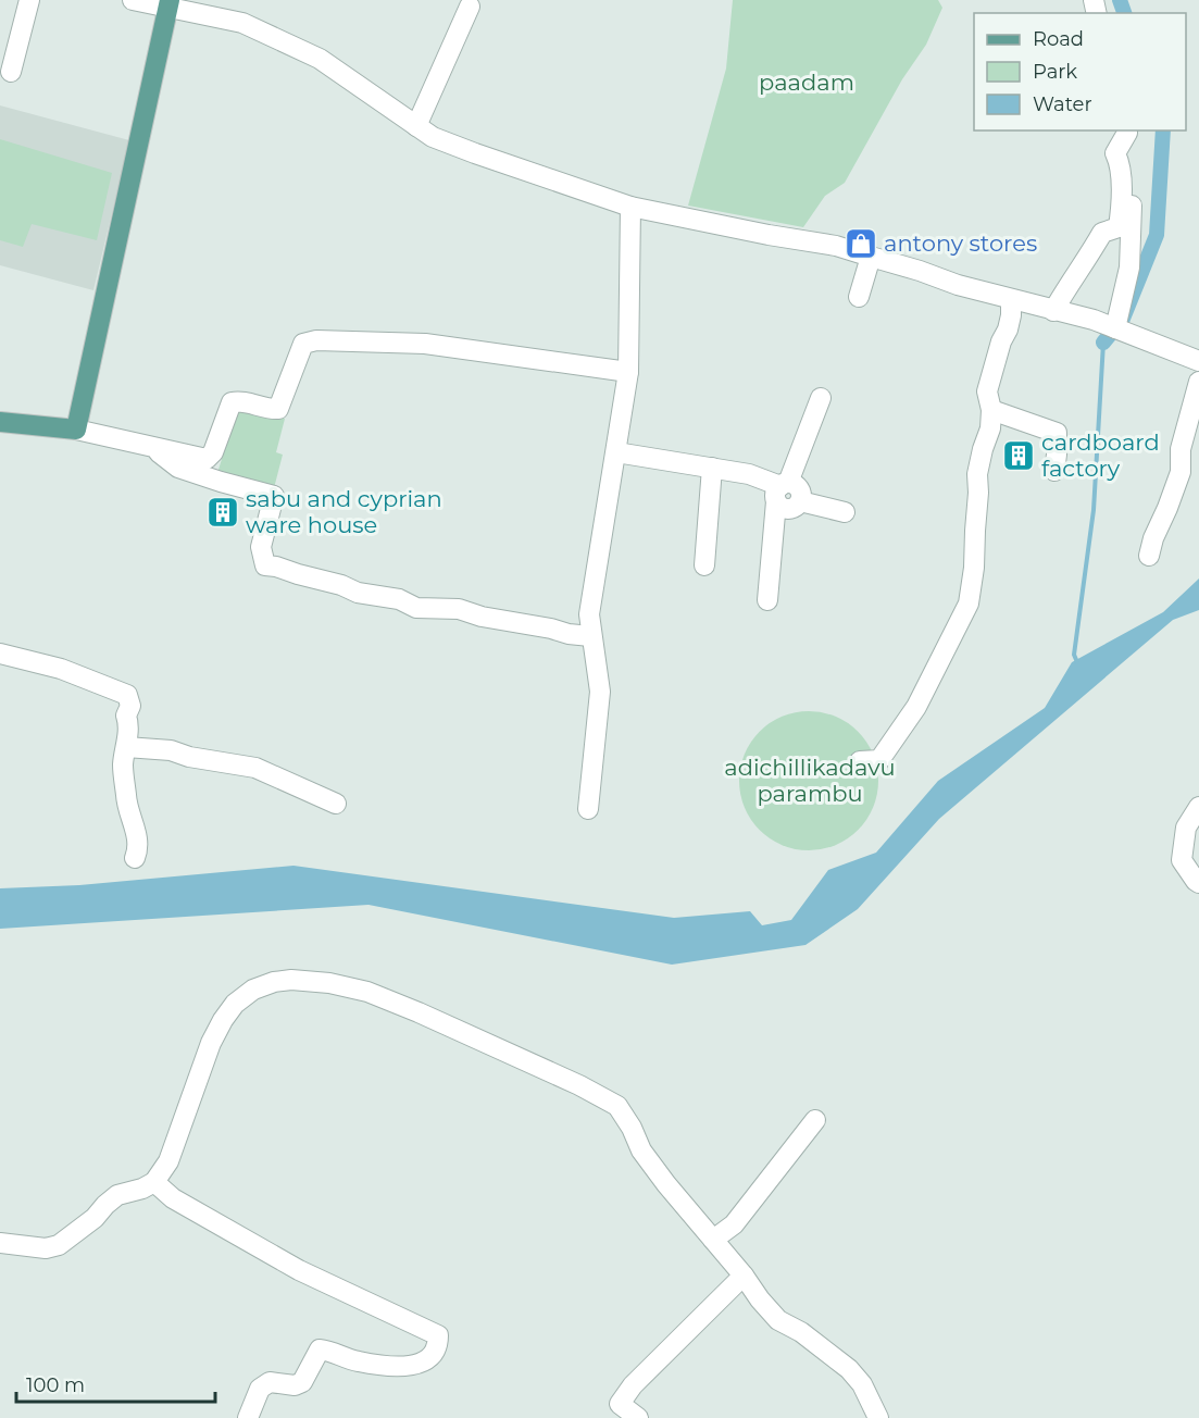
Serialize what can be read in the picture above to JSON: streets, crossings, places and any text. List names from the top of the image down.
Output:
{
  "parks": ["paadam", "adichillikadavu parambu"],
  "places": {
    "shop": ["antony stores"],
    "building": ["cardboard factory", "sabu and cyprian ware house"]
  },
  "legend": ["Road", "Park", "Water"],
  "scale_bar": "100 m"
}
